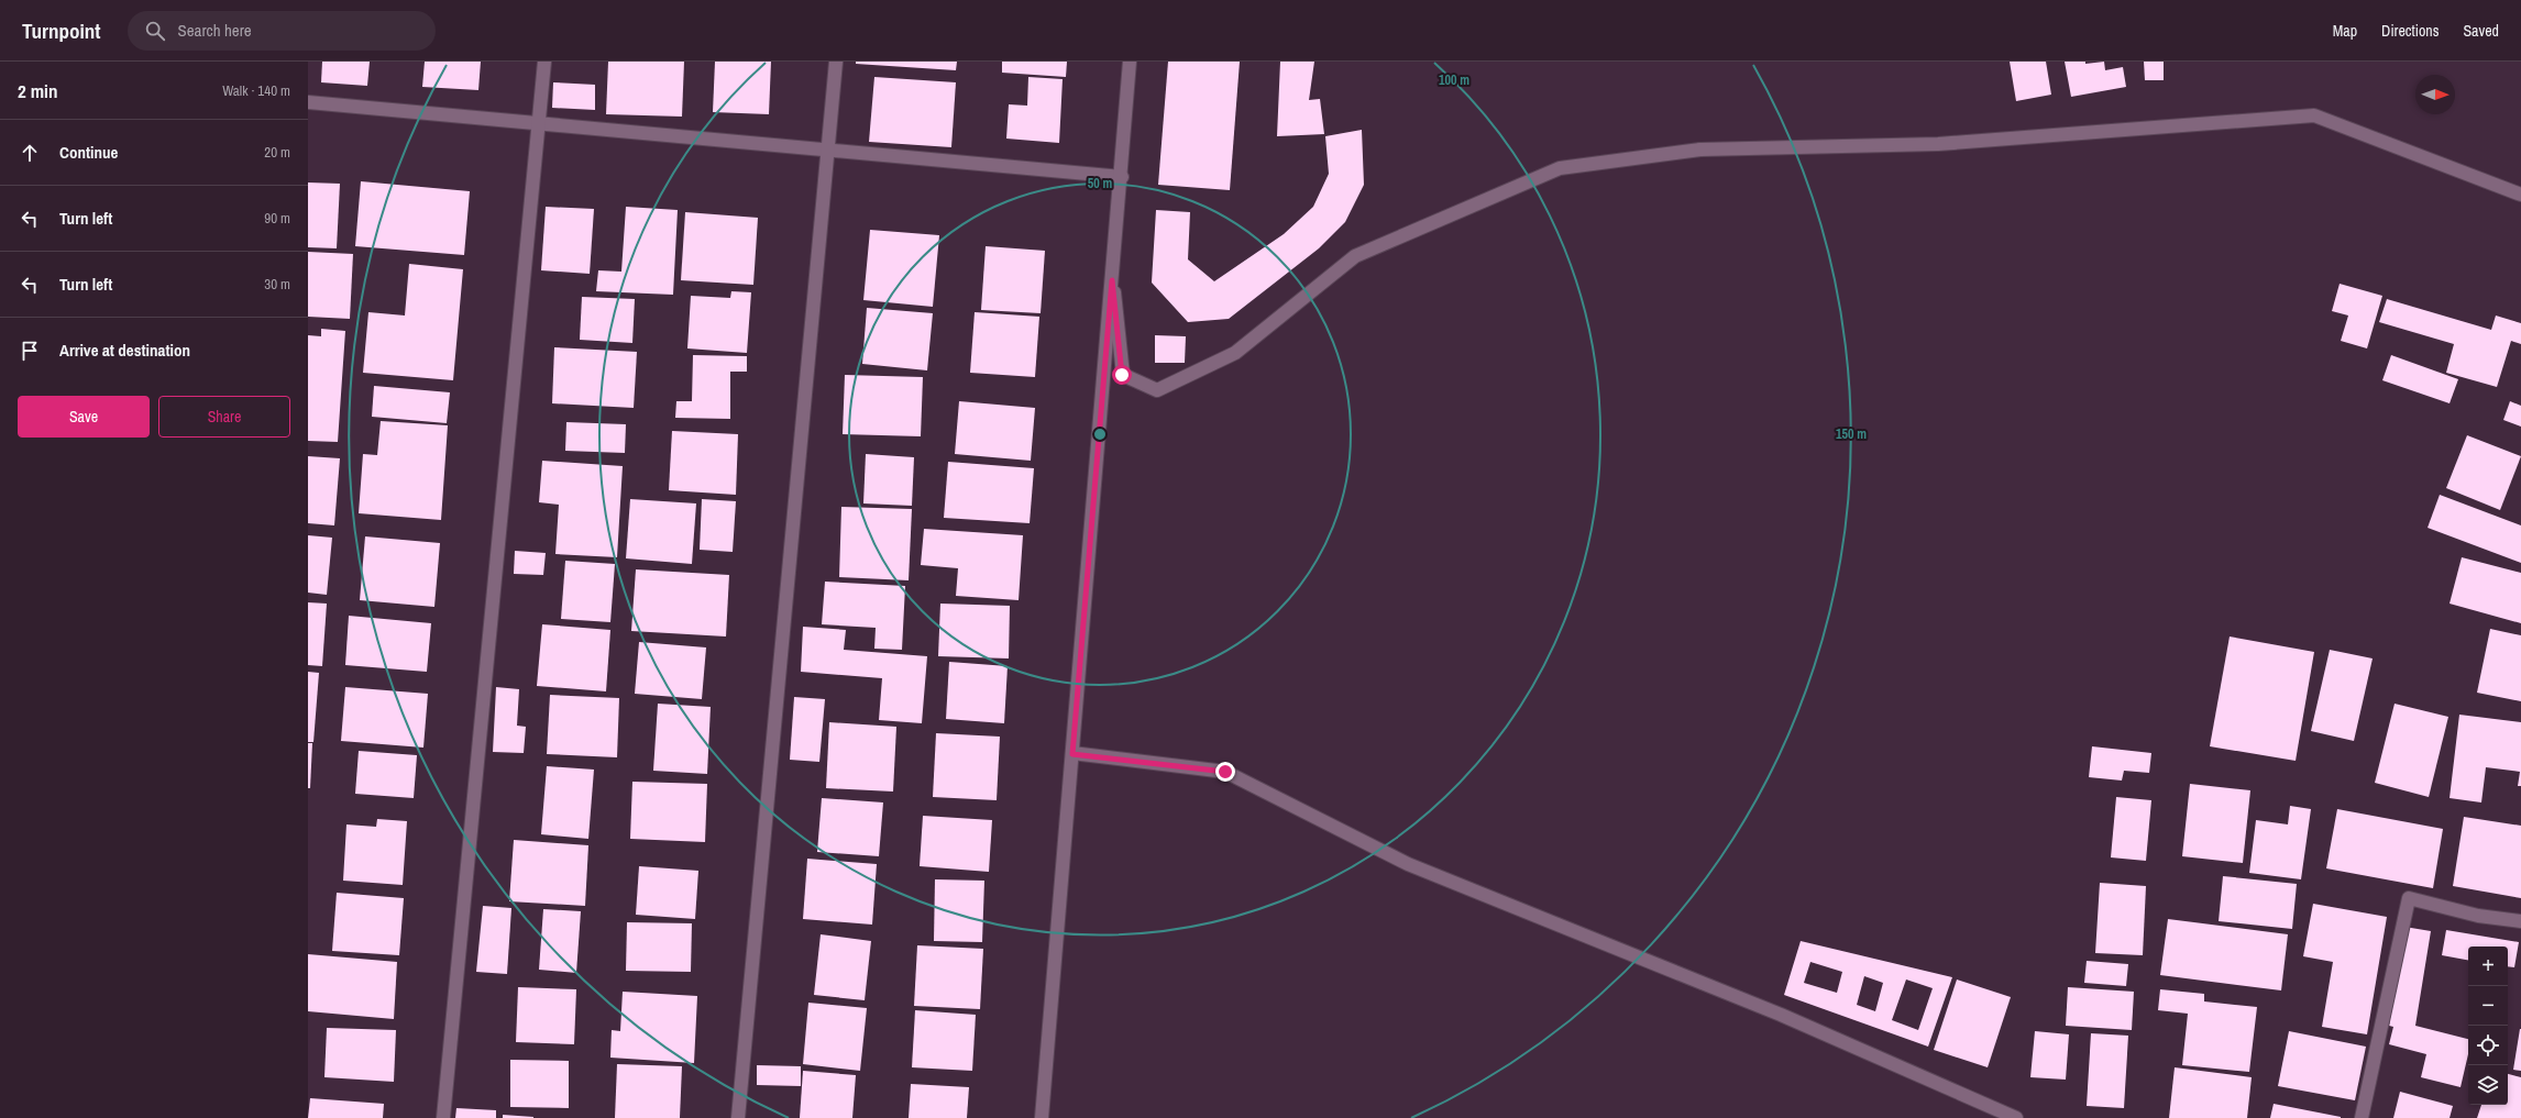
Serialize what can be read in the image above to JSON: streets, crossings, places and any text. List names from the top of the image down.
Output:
{
  "north": "right",
  "page": {
    "header": "Turnpoint",
    "search": "Search here",
    "nav": ["Map", "Directions", "Saved"],
    "heading": ["2 min", "Walk · 140 m"],
    "list": [
      ["Continue", "20 m"],
      ["Turn left", "90 m"],
      ["Turn left", "30 m"],
      "Arrive at destination"
    ],
    "buttons": ["Save", "Share"],
    "map_buttons": ["+", "−"]
  },
  "rings": ["100 m", "50 m", "150 m"]
}
